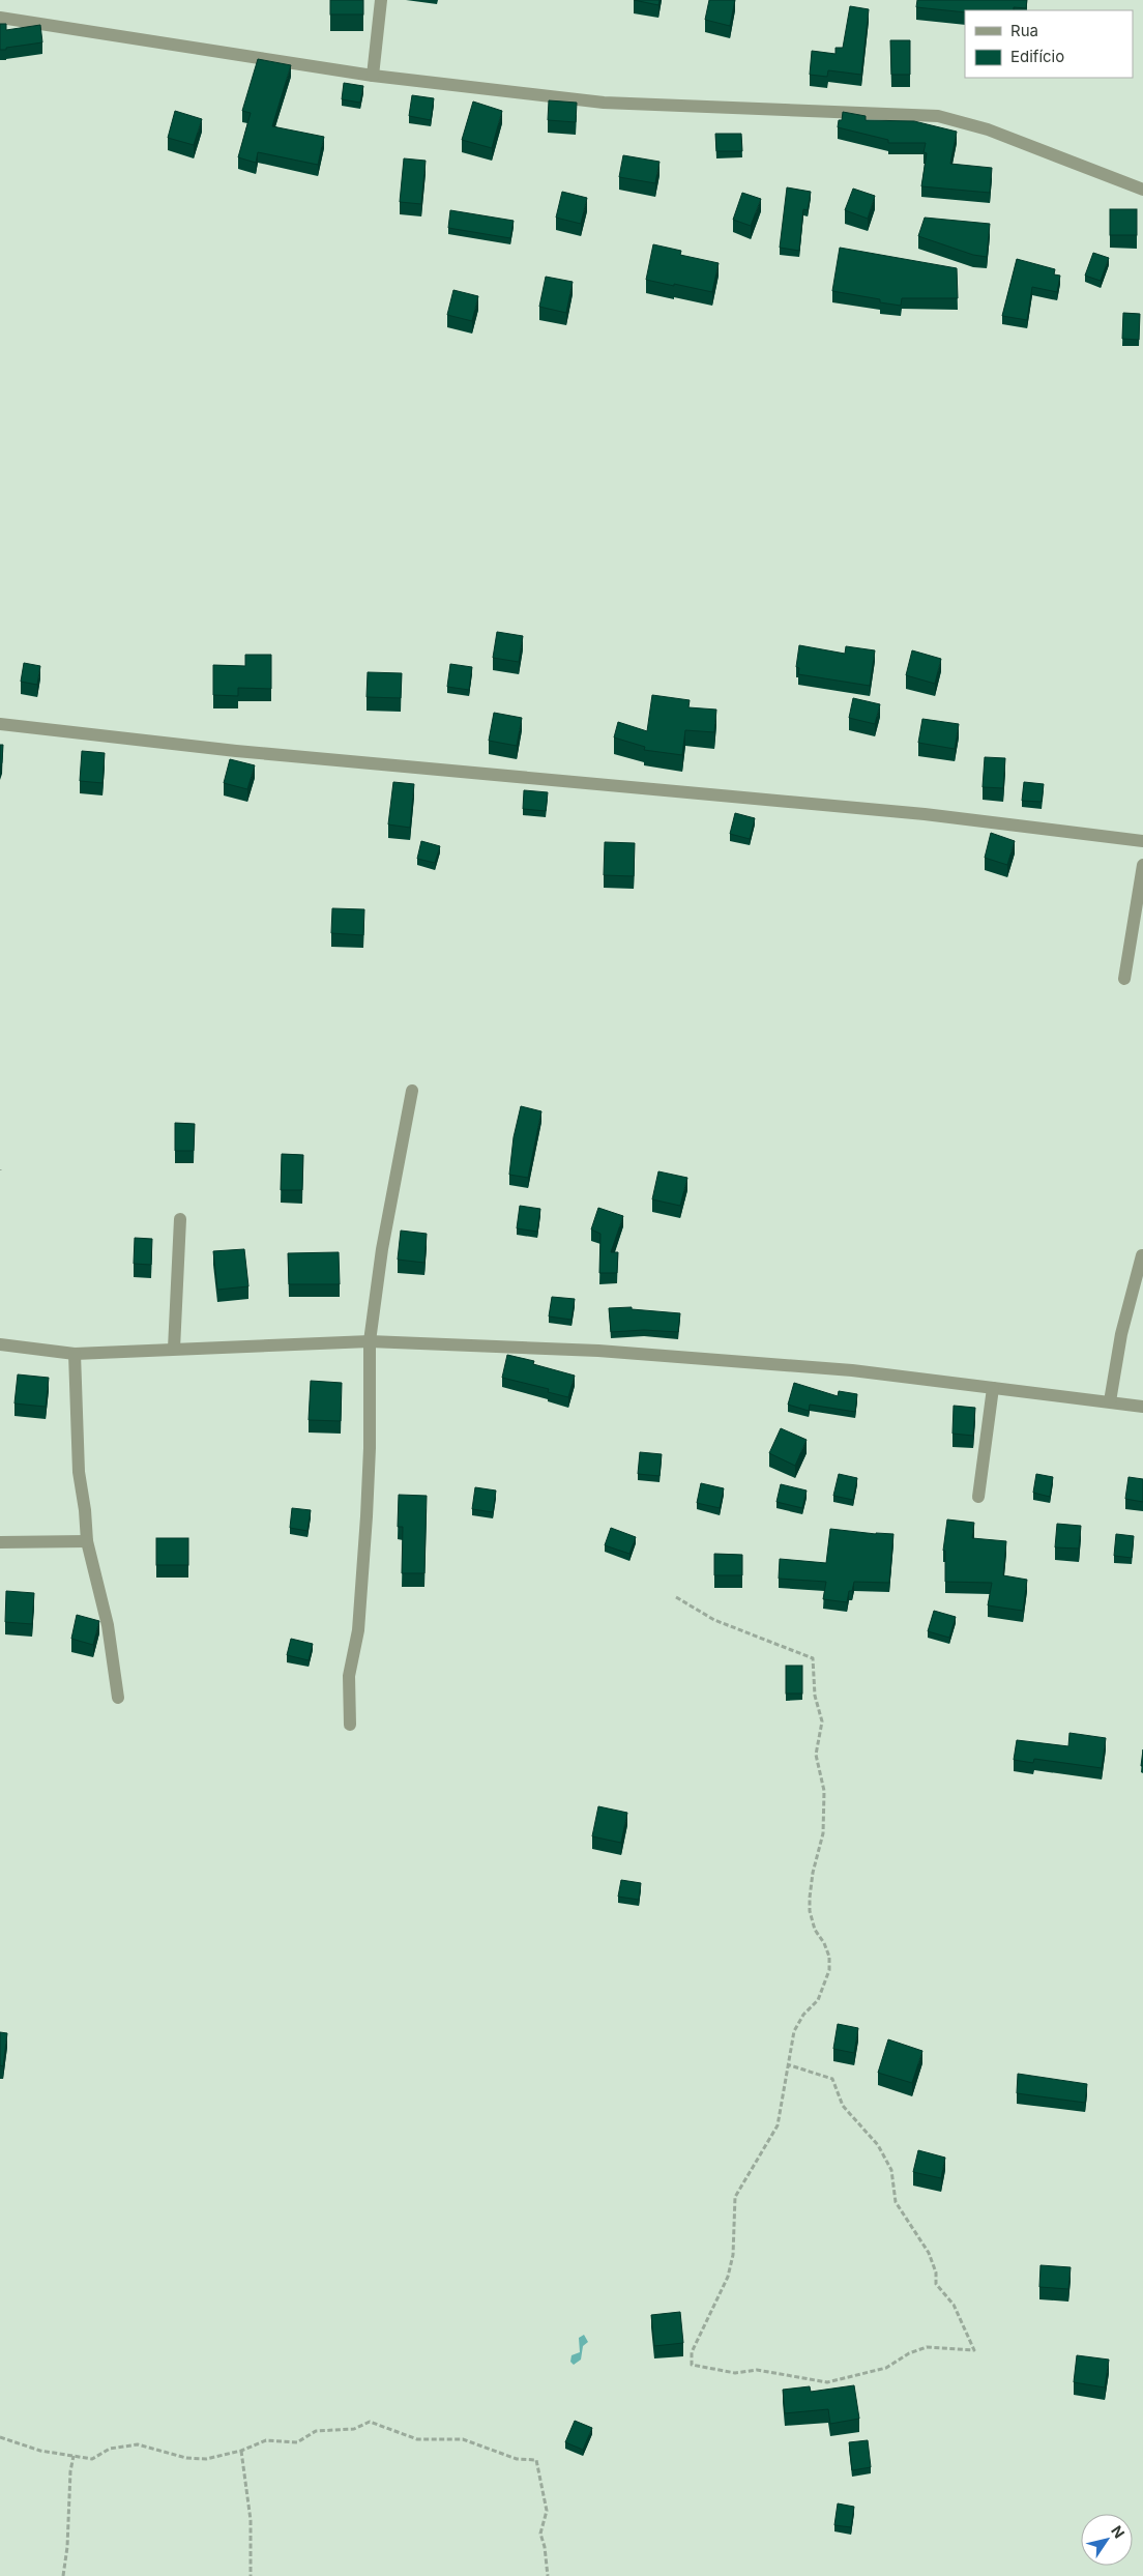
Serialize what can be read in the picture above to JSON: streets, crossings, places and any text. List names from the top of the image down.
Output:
{
  "legend": ["Rua", "Edifício"],
  "north": "top right"
}
